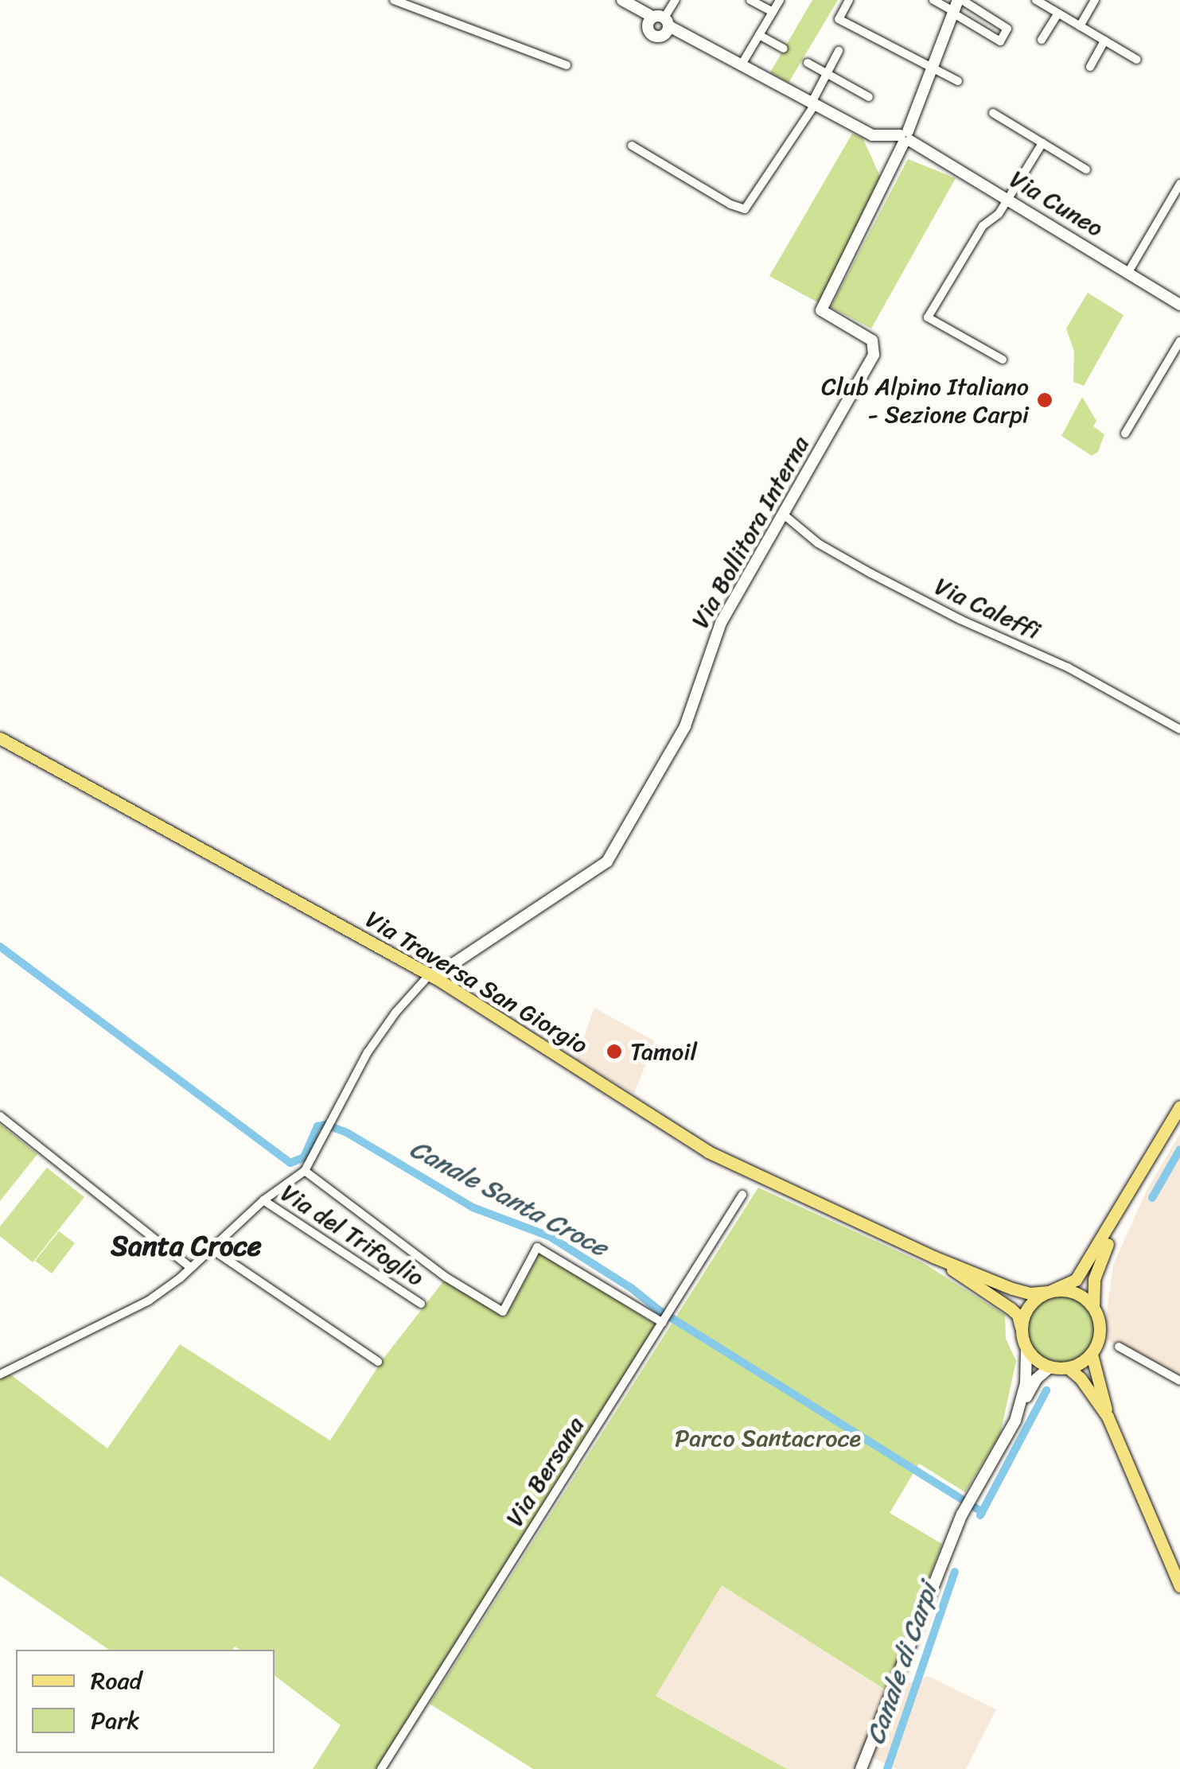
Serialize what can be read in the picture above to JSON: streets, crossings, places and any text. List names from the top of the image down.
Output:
{
  "streets": {
    "main road": ["Via Traversa San Giorgio"],
    "street": [
      "Via Cuneo",
      "Via Bollitora Interna",
      "Via Caleffi",
      "Via del Trifoglio",
      "Via Bersana"
    ]
  },
  "crossings": [
    ["Via Cuneo", "Via Bollitora Interna"],
    ["Via Bollitora Interna", "Via Caleffi"],
    ["Via Bollitora Interna", "Via Traversa San Giorgio"]
  ],
  "districts": ["Santa Croce"],
  "water": ["Canale Santa Croce", "Canale di Carpi"],
  "parks": ["Parco Santacroce"],
  "places": ["Club Alpino Italiano - Sezione Carpi", "Tamoil"],
  "legend": ["Road", "Park"]
}
